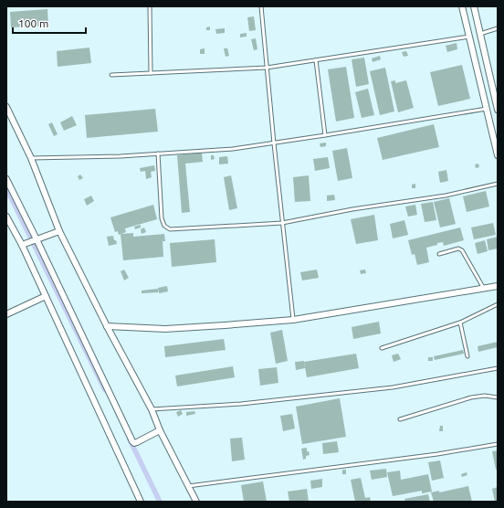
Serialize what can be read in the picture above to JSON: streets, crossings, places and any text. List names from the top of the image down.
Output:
{
  "scale_bar": "100 m"
}
